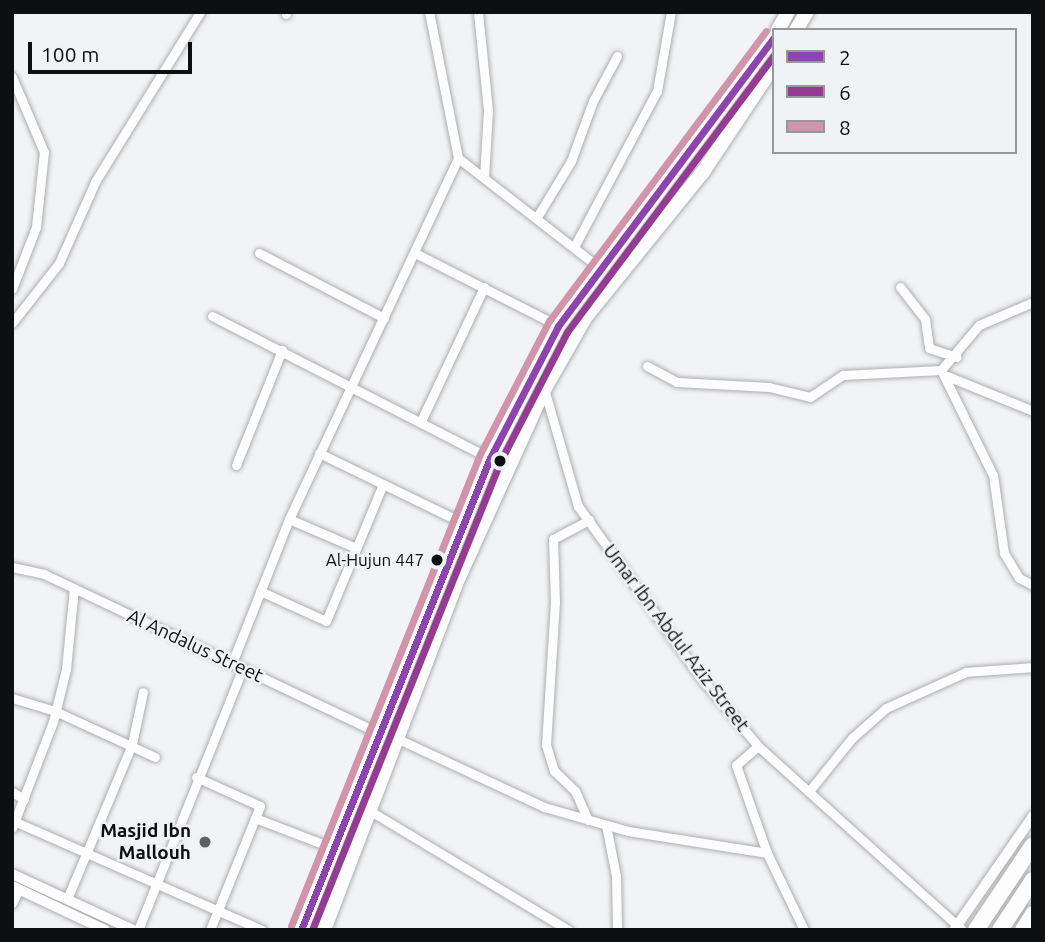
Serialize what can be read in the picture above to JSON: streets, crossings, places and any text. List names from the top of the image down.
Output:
{
  "streets": {
    "street": ["Umar Ibn Abdul Aziz Street", "Al Andalus Street"]
  },
  "places": ["Al-Hujun 447", "Masjid Ibn Mallouh"],
  "lines": ["transit line 8", "transit line 2", "transit line 6"],
  "legend": ["2", "6", "8"],
  "scale_bar": "100 m"
}
